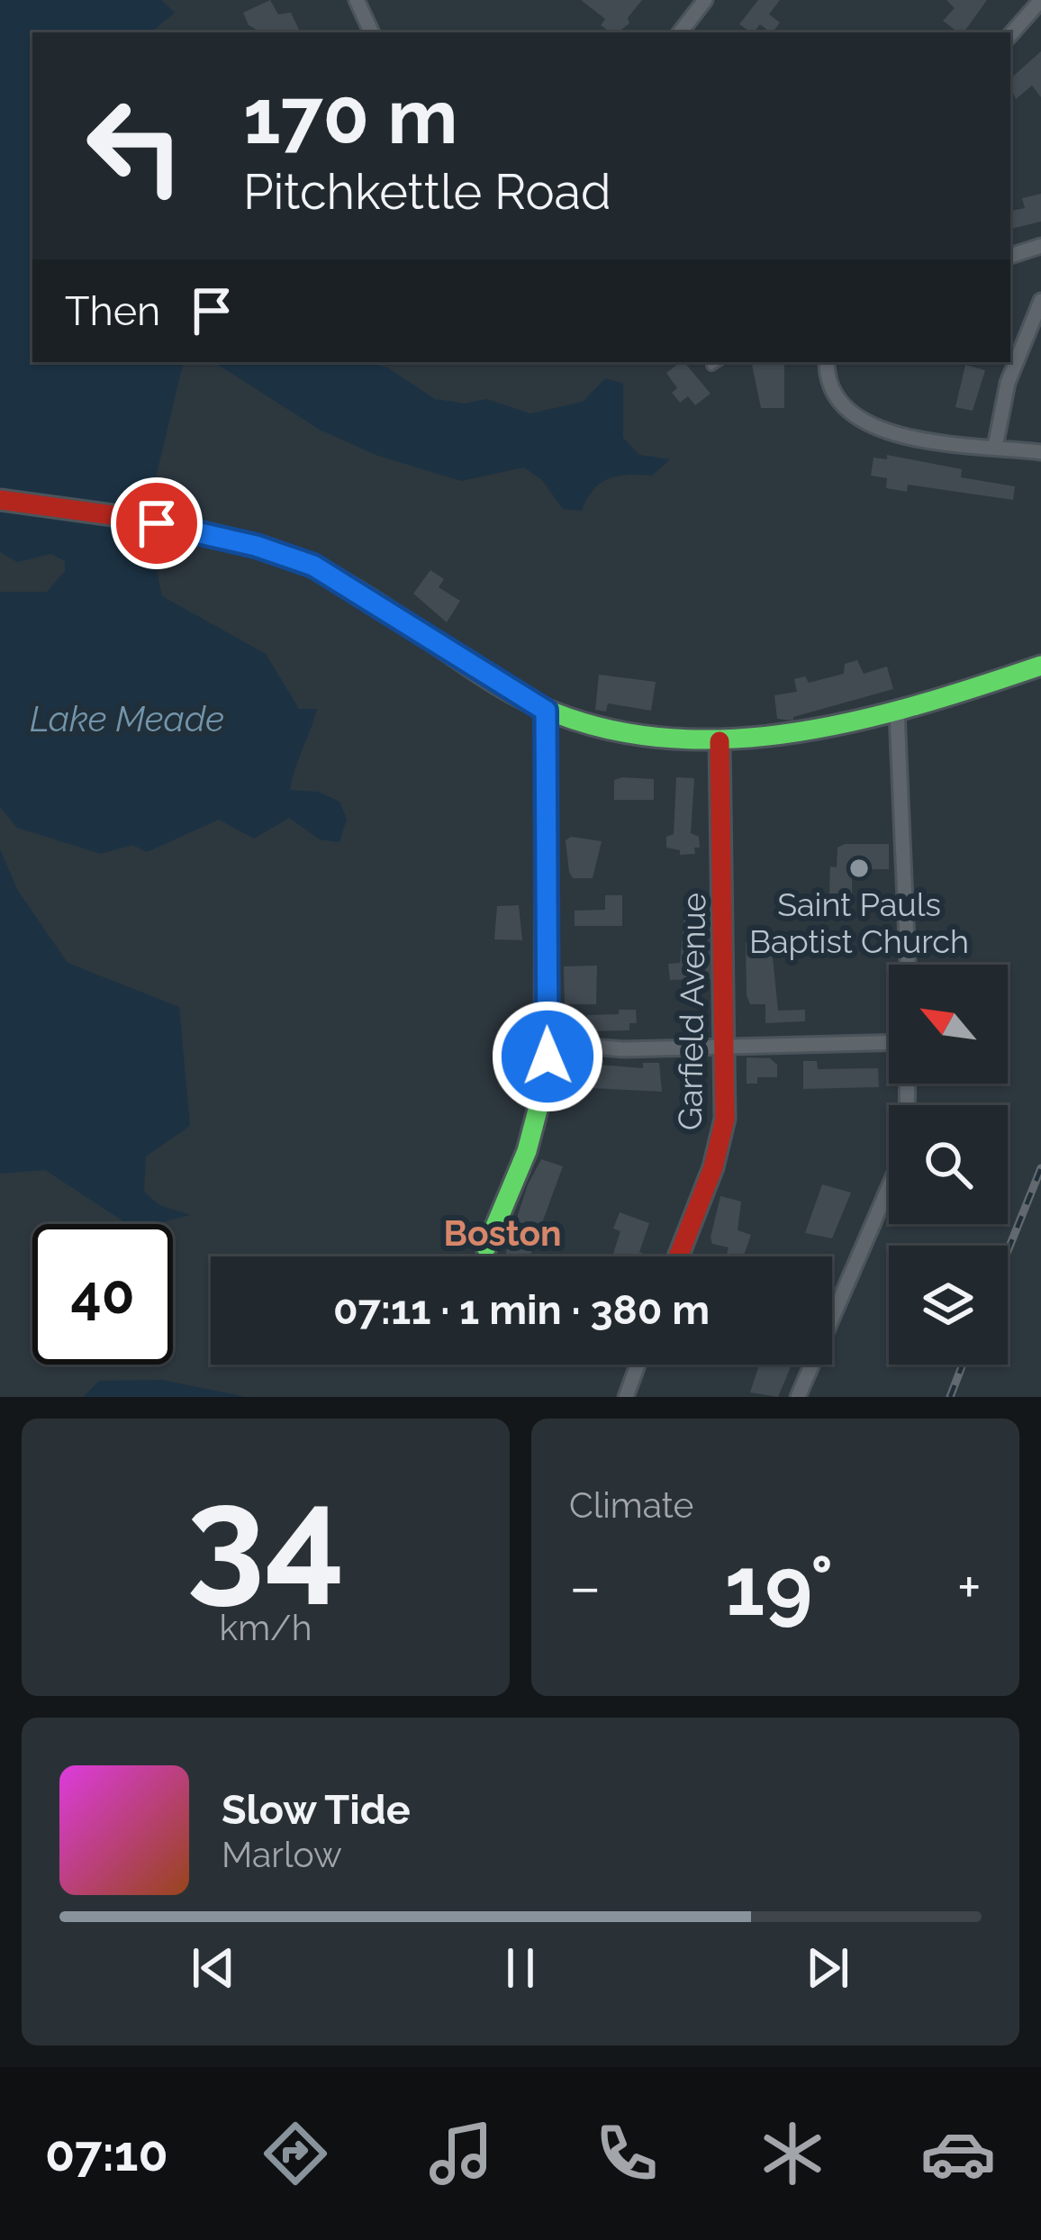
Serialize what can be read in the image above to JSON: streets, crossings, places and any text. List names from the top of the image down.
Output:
{
  "streets": {
    "main road": ["Garfield Avenue"]
  },
  "districts": ["Boston"],
  "water": ["Lake Meade"],
  "places": ["Saint Pauls Baptist Church"],
  "north": "top left",
  "page": {
    "turn": ["170 m", "Pitchkettle Road"],
    "then": "Then",
    "limit": "40",
    "trip": "07:11 · 1 min · 380 m",
    "tile": [
      ["34", "km/h"],
      "Climate"
    ],
    "heat": ["−", "19°", "+"],
    "song": ["Slow Tide", "Marlow"],
    "tabs": "07:10"
  }
}
